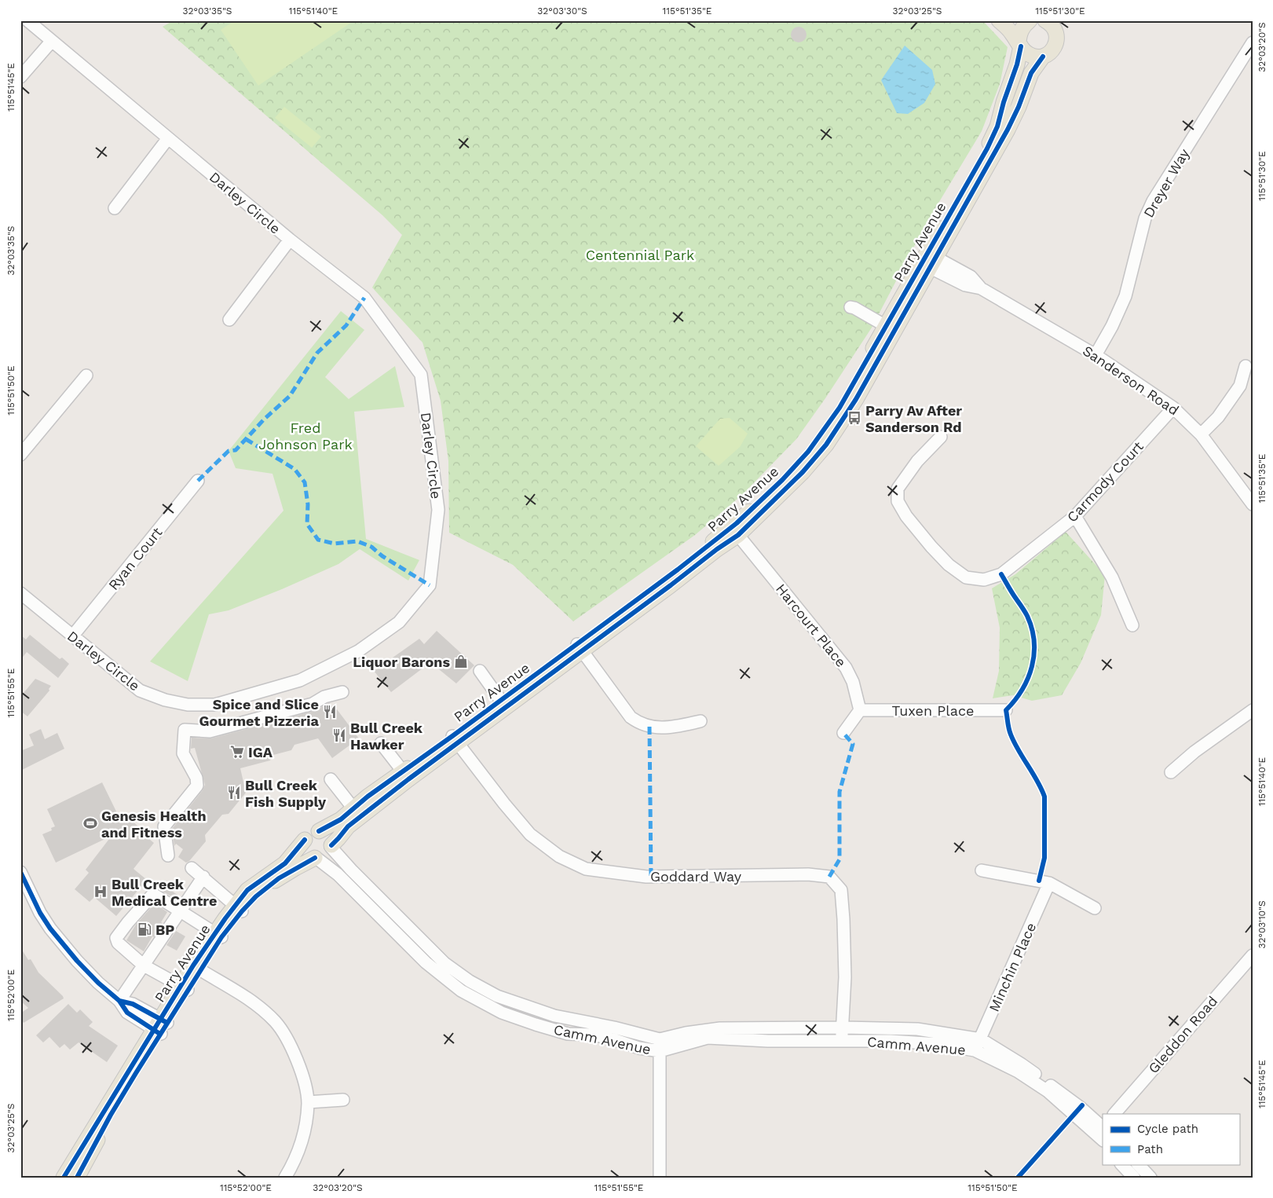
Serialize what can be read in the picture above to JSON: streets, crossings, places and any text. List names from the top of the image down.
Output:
{
  "streets": {
    "main road": ["Parry Avenue"],
    "street": [
      "Dreyer Way",
      "Darley Circle",
      "Sanderson Road",
      "Carmody Court",
      "Ryan Court",
      "Harcourt Place",
      "Tuxen Place",
      "Goddard Way",
      "Minchin Place",
      "Gleddon Road",
      "Camm Avenue"
    ]
  },
  "crossings": [
    ["Dreyer Way", "Sanderson Road"],
    ["Darley Circle", "Ryan Court"],
    ["Parry Avenue", "Sanderson Road"],
    ["Parry Avenue", "Harcourt Place"],
    ["Parry Avenue", "Goddard Way"],
    ["Parry Avenue", "Camm Avenue"],
    ["Sanderson Road", "Carmody Court"],
    ["Harcourt Place", "Tuxen Place"],
    ["Goddard Way", "Camm Avenue"],
    ["Minchin Place", "Camm Avenue"]
  ],
  "parks": ["Centennial Park", "Fred Johnson Park"],
  "places": {
    "bus stop": ["Parry Av After Sanderson Rd"],
    "shop": ["Liquor Barons"],
    "restaurant": ["Spice and Slice Gourmet Pizzeria", "Bull Creek Hawker", "Bull Creek Fish Supply"],
    "supermarket": ["IGA"],
    "sports": ["Genesis Health and Fitness"],
    "hospital": ["Bull Creek Medical Centre"],
    "fuel station": ["BP"]
  },
  "legend": ["Cycle path", "Path"],
  "coordinates": [
    "32°03'35\"S",
    "115°51'40\"E",
    "32°03'30\"S",
    "115°51'35\"E",
    "32°03'25\"S",
    "115°51'30\"E",
    "32°03'20\"S",
    "115°51'45\"E",
    "115°51'50\"E",
    "115°51'55\"E",
    "32°03'10\"S",
    "115°52'00\"E"
  ]
}
